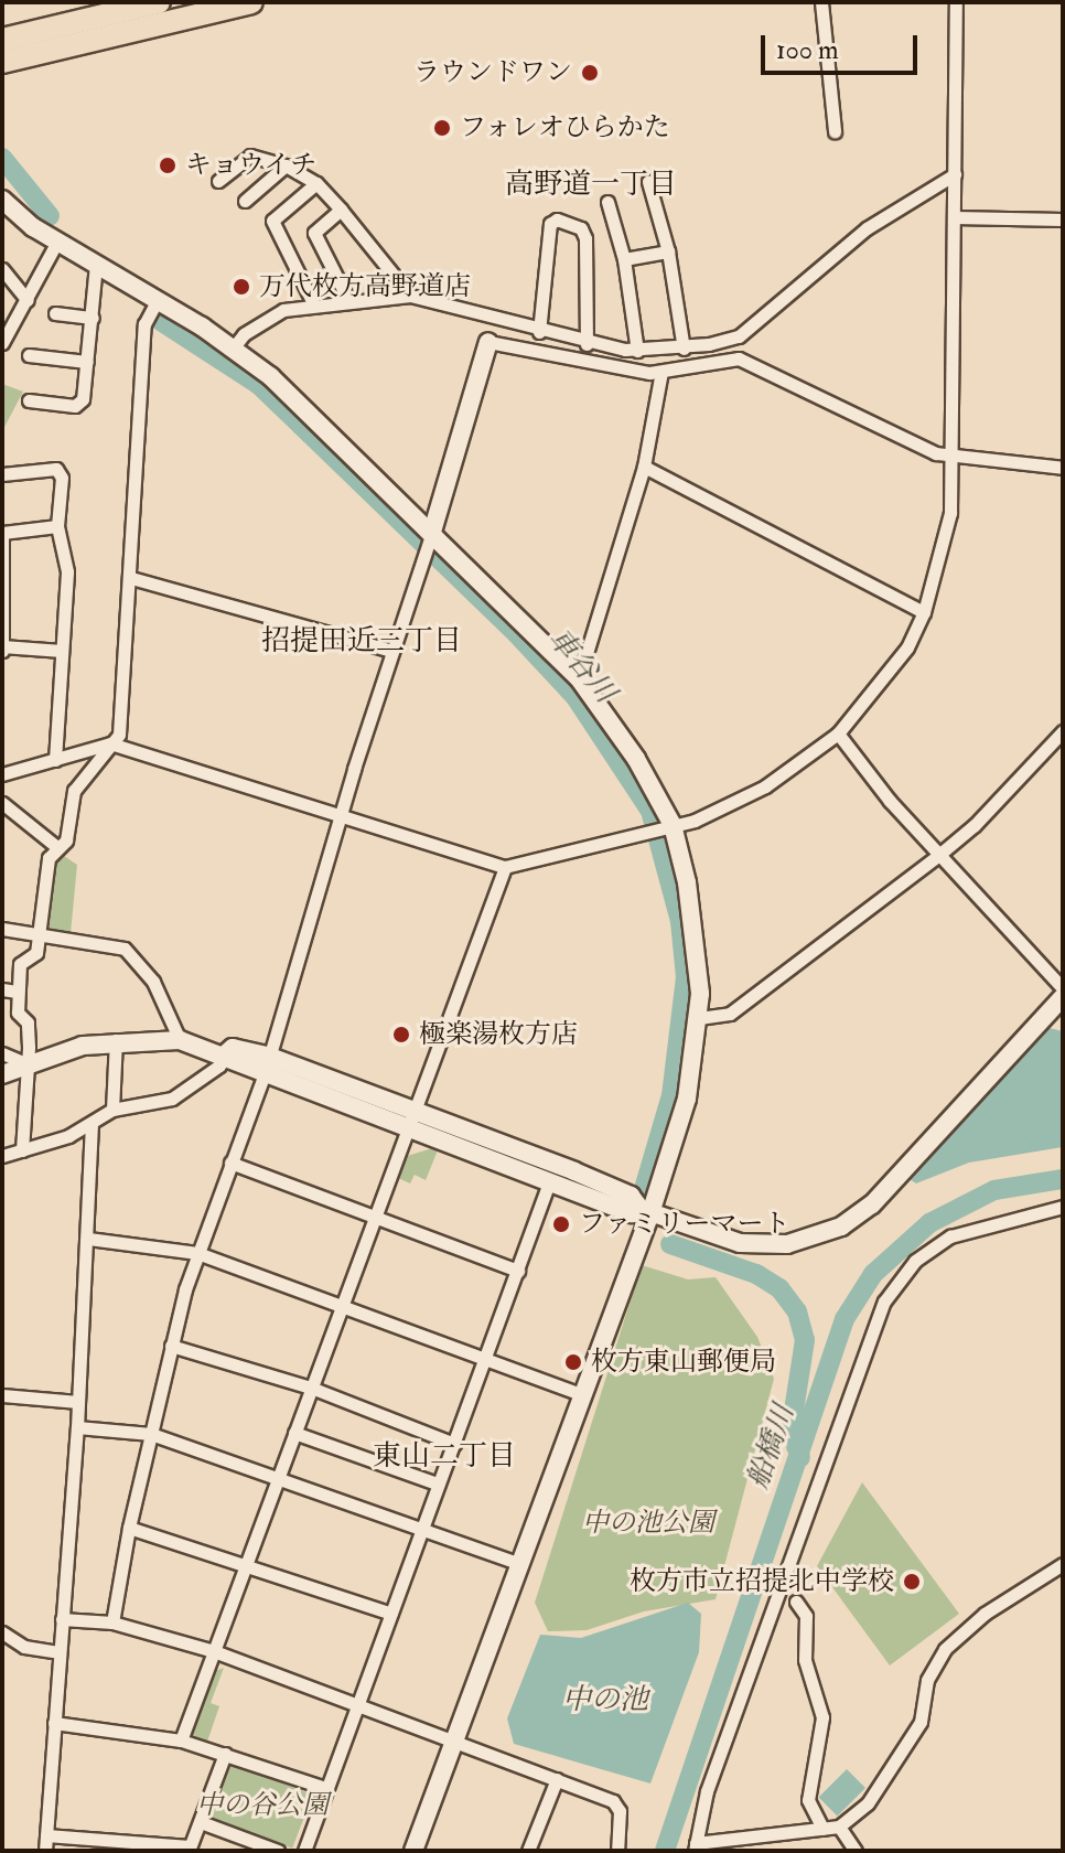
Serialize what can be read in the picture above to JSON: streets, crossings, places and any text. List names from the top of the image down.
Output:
{
  "districts": ["高野道一丁目", "招提田近三丁目", "東山二丁目"],
  "water": ["車谷川", "船橋川", "中の池"],
  "parks": ["中の池公園", "中の谷公園"],
  "places": [
    "ラウンドワン",
    "フォレオひらかた",
    "キョウイチ",
    "万代枚方高野道店",
    "極楽湯枚方店",
    "ファミリーマート",
    "枚方東山郵便局",
    "枚方市立招提北中学校"
  ],
  "scale_bar": "100 m"
}
